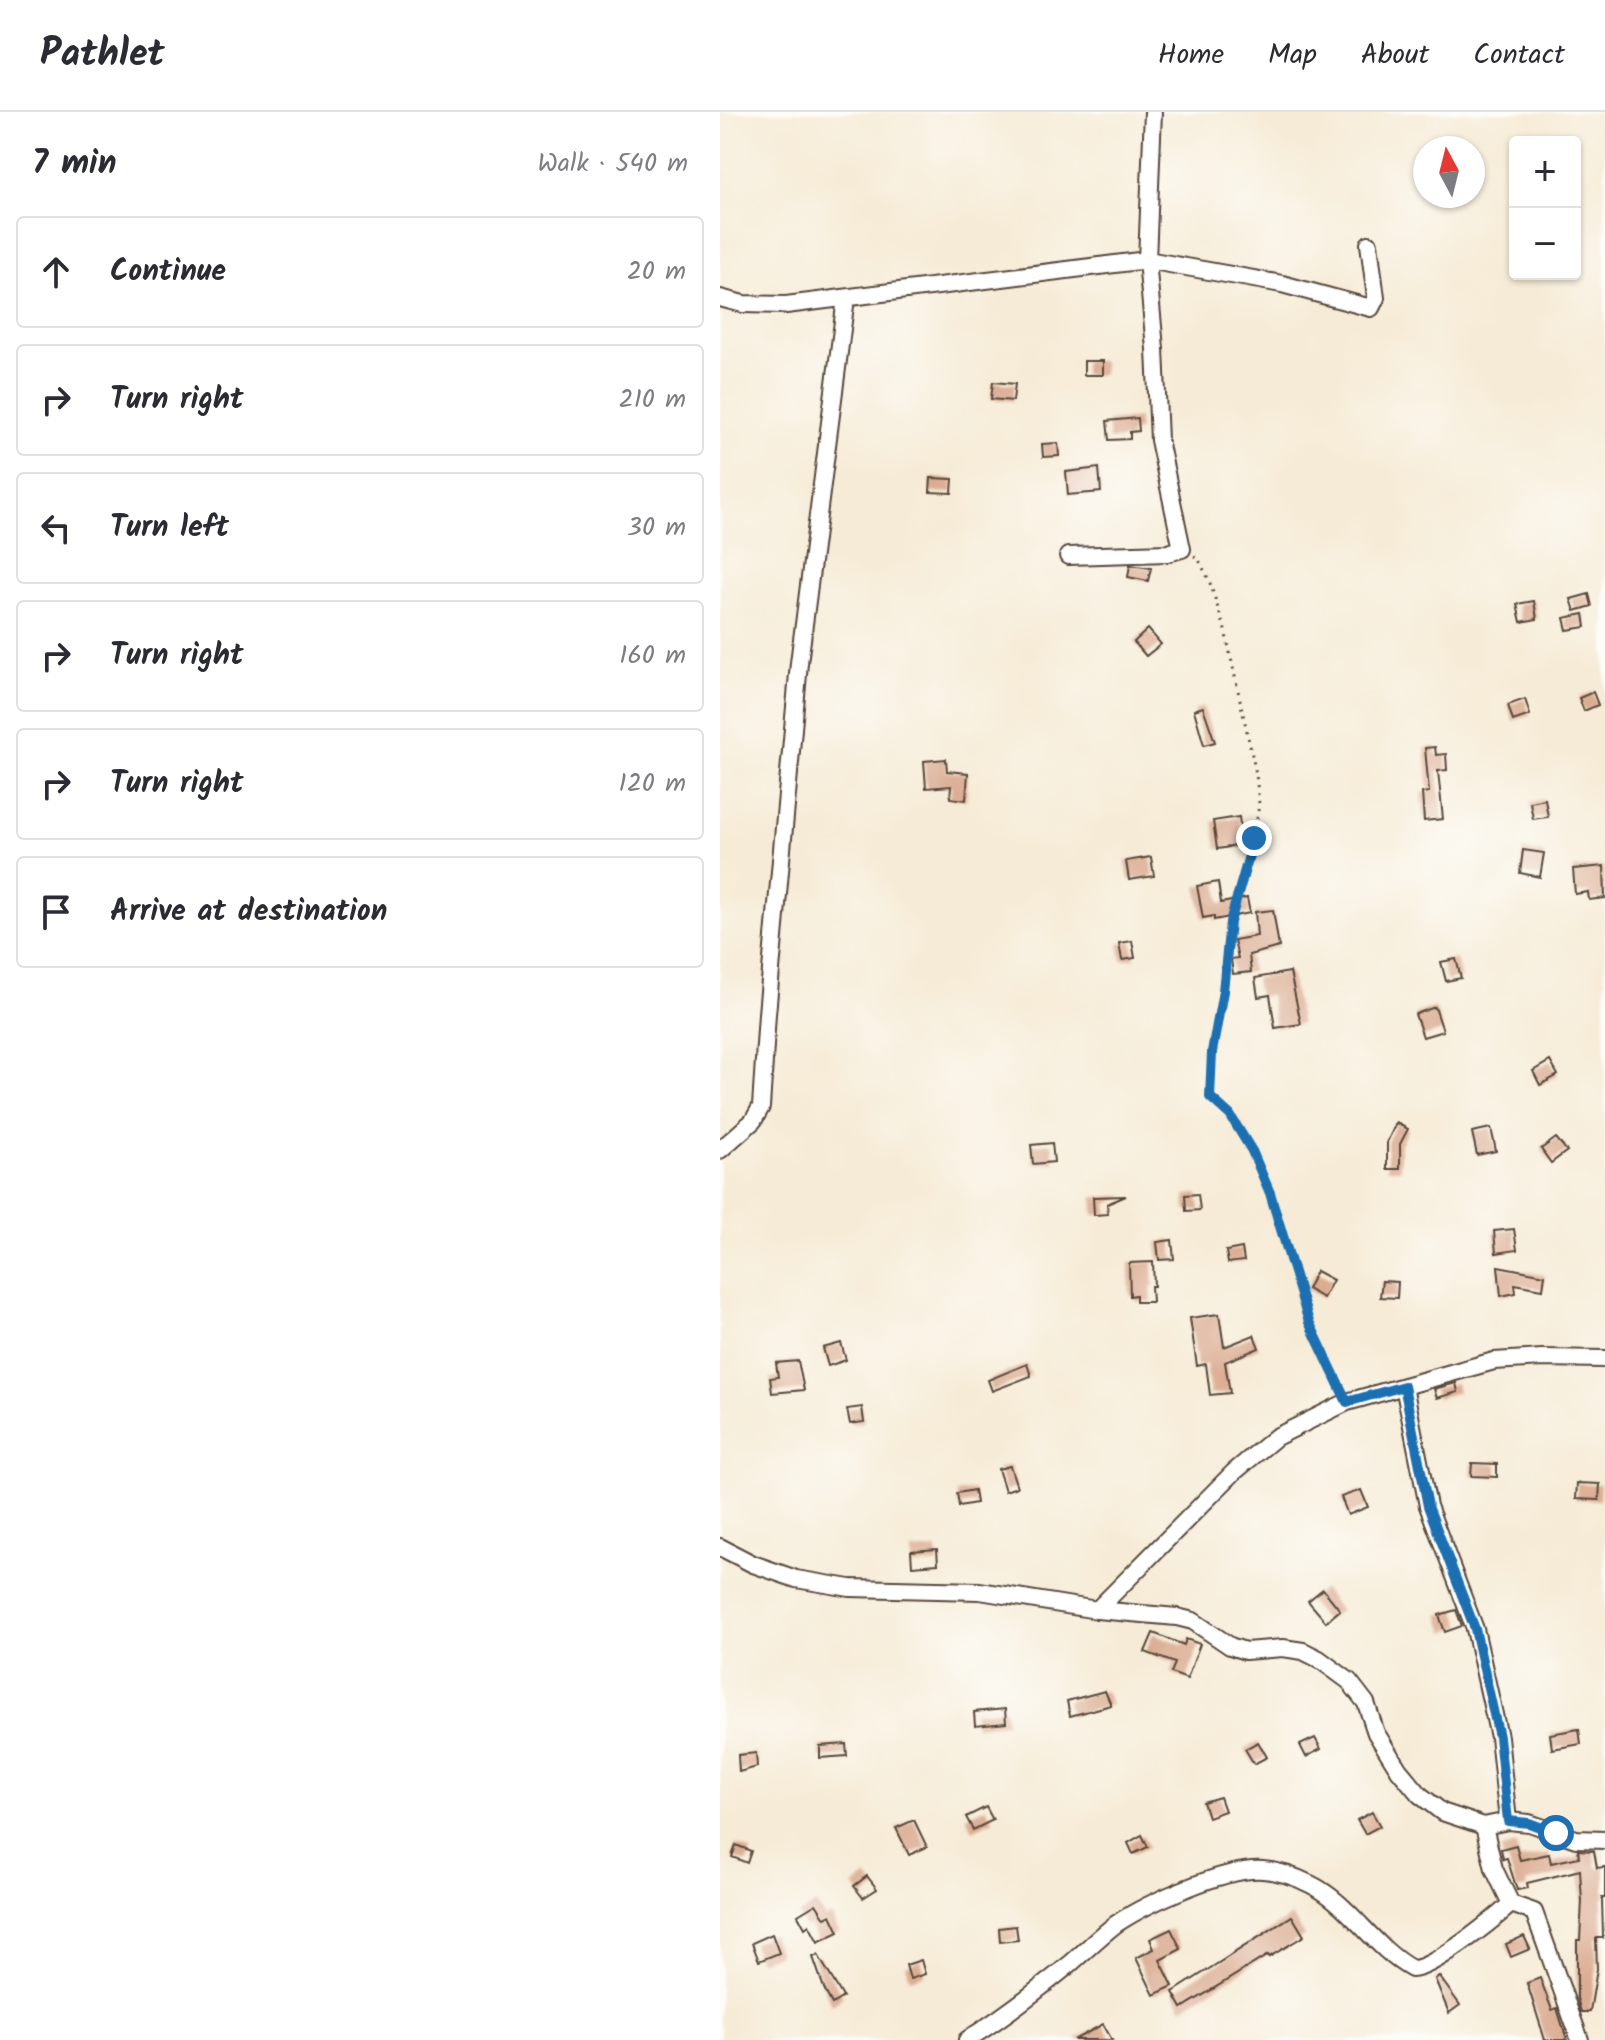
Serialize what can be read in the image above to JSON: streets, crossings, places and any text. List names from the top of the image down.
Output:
{
  "north": "top",
  "page": {
    "header": "Pathlet",
    "nav": [
      "Home",
      "Map",
      "About",
      "Contact"
    ],
    "heading": ["7 min", "Walk · 540 m"],
    "map_buttons": ["+", "−"],
    "list": [
      ["Continue", "20 m"],
      ["Turn right", "210 m"],
      ["Turn left", "30 m"],
      ["Turn right", "160 m"],
      ["Turn right", "120 m"],
      "Arrive at destination"
    ]
  }
}
